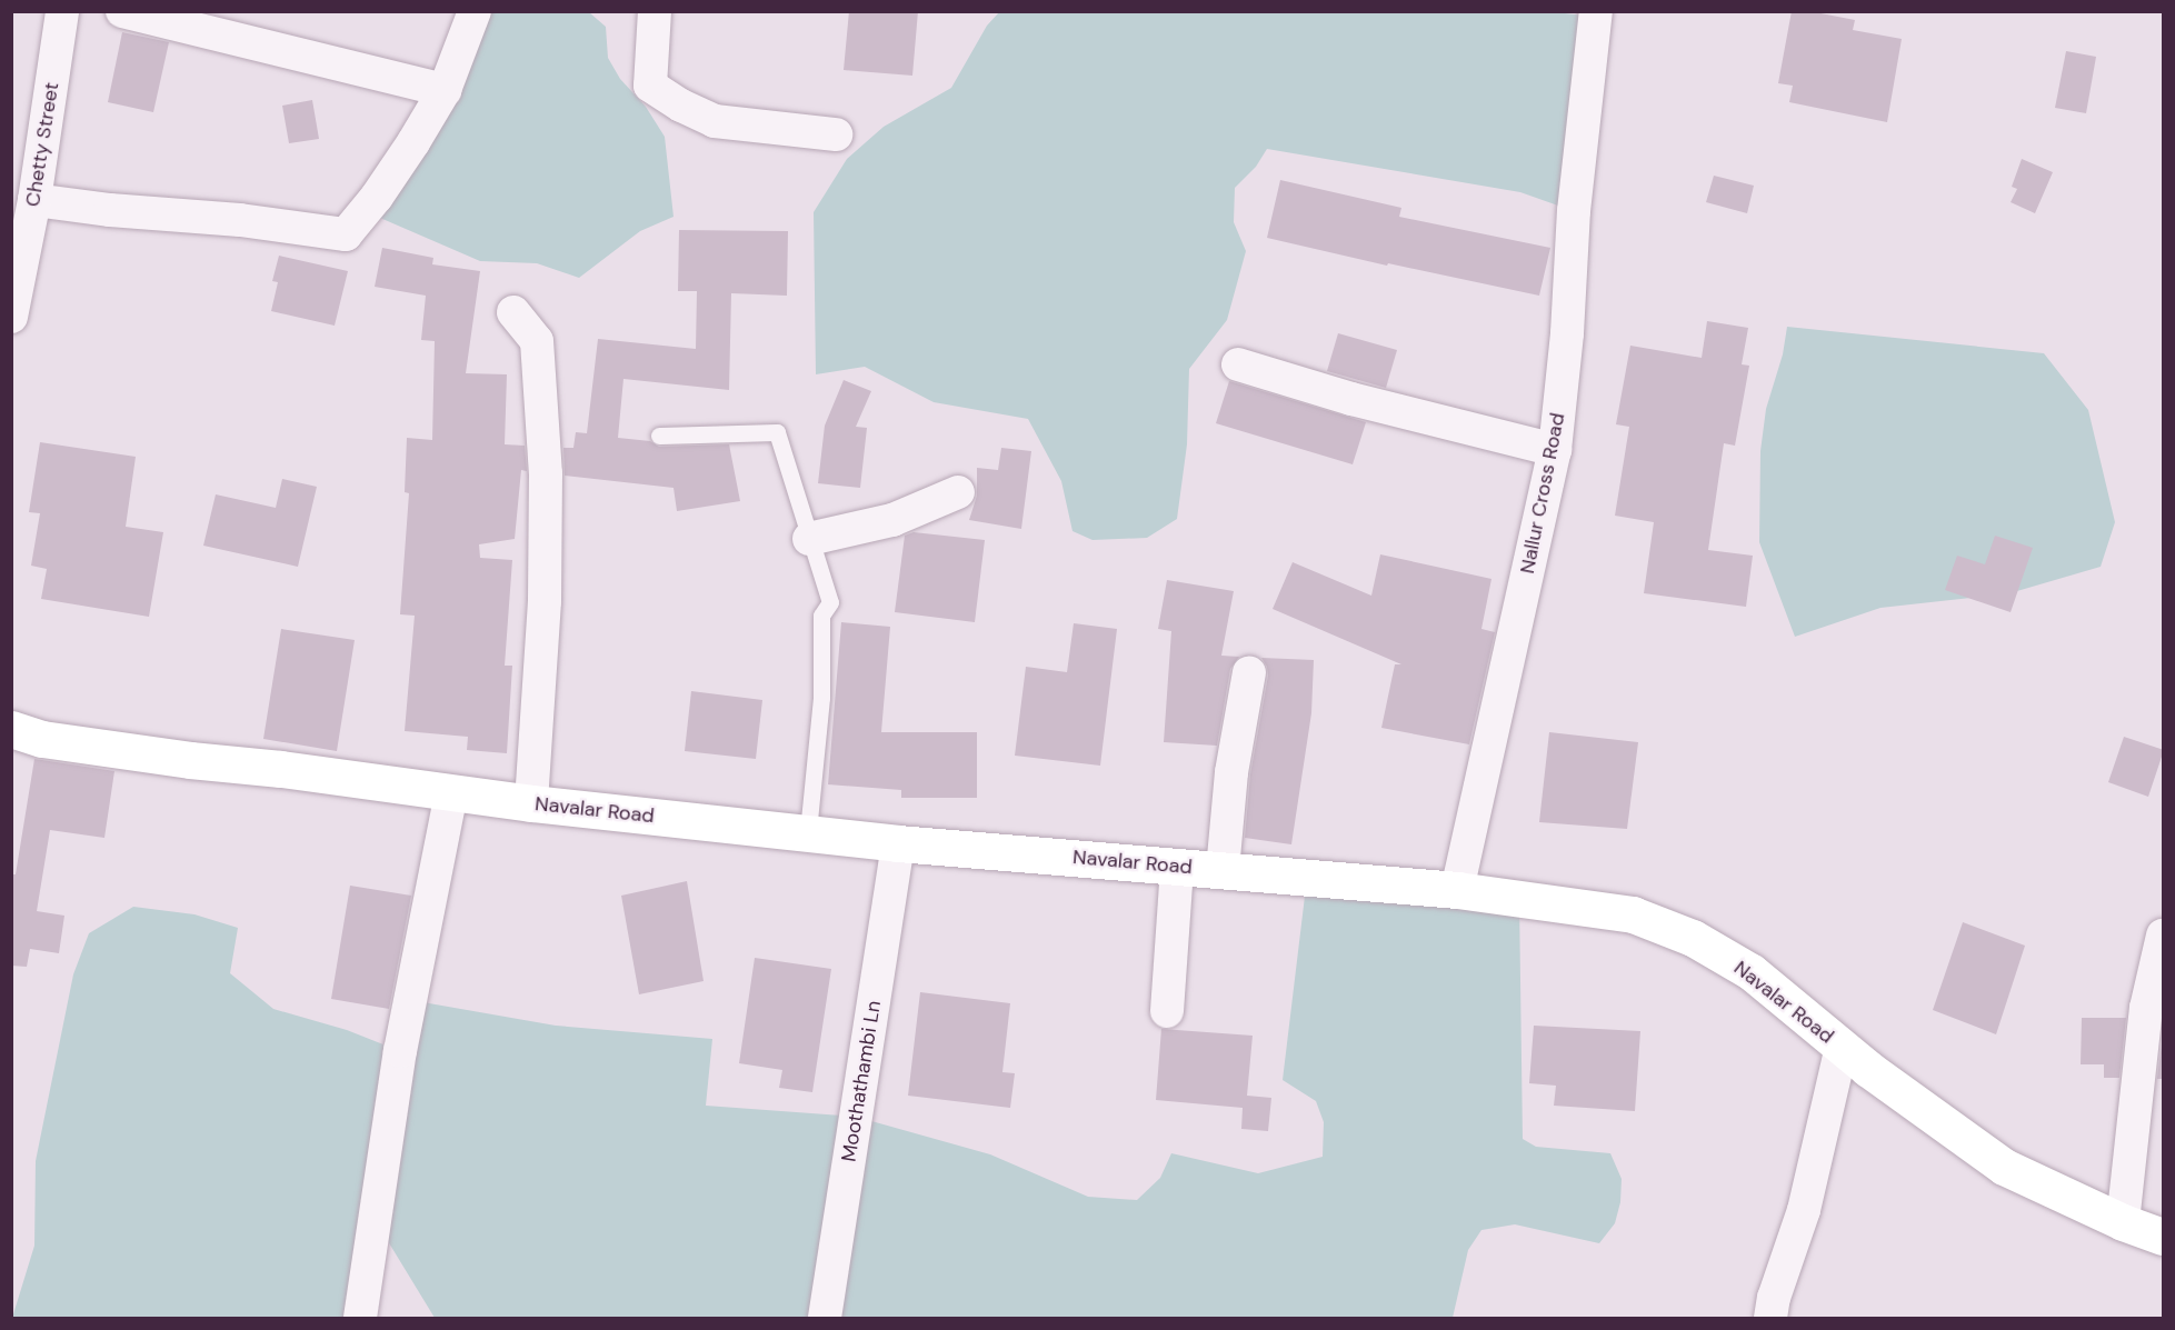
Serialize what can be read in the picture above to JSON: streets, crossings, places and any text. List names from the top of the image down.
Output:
{
  "streets": {
    "street": [
      "Chetty Street",
      "Nallur Cross Road",
      "Navalar Road",
      "Moothathambi Ln"
    ]
  },
  "crossings": [
    ["Nallur Cross Road", "Navalar Road"],
    ["Navalar Road", "Moothathambi Ln"]
  ]
}
